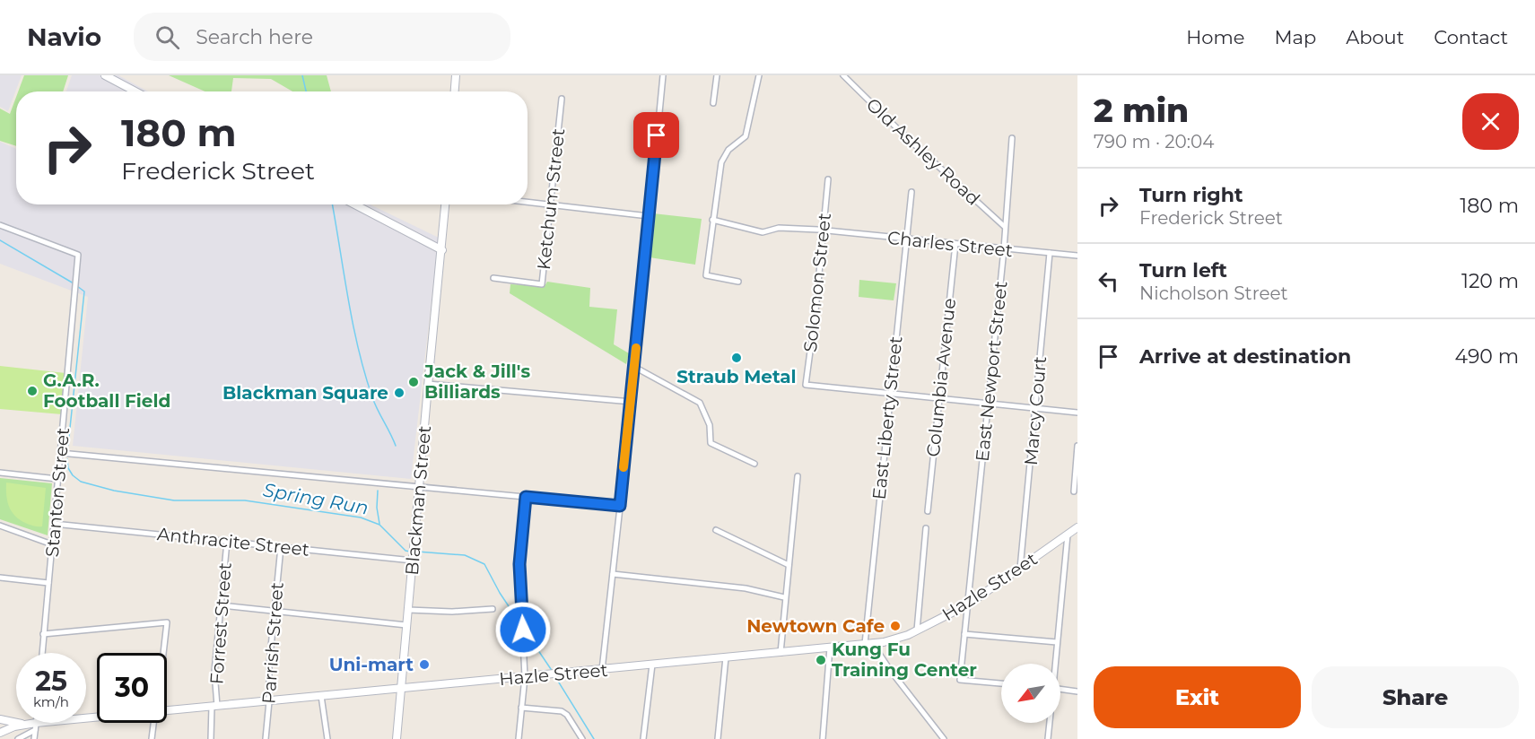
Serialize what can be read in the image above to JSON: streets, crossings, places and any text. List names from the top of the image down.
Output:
{
  "streets": {
    "main road": ["Blackman Street", "Hazle Street"],
    "street": [
      "Old Ashley Road",
      "Ketchum Street",
      "Charles Street",
      "Solomon Street",
      "East Newport Street",
      "Columbia Avenue",
      "Marcy Court",
      "East Liberty Street",
      "Stanton Street",
      "Anthracite Street",
      "Forrest Street",
      "Parrish Street"
    ]
  },
  "crossings": [
    ["Old Ashley Road", "East Newport Street"],
    ["Charles Street", "Solomon Street"],
    ["Charles Street", "East Newport Street"],
    ["Charles Street", "Columbia Avenue"],
    ["Charles Street", "Marcy Court"],
    ["Charles Street", "East Liberty Street"],
    ["Solomon Street", "East Liberty Street"],
    ["East Newport Street", "Hazle Street"],
    ["Marcy Court", "Hazle Street"],
    ["East Liberty Street", "Hazle Street"],
    ["Stanton Street", "Anthracite Street"],
    ["Blackman Street", "Anthracite Street"],
    ["Blackman Street", "Hazle Street"],
    ["Anthracite Street", "Forrest Street"],
    ["Anthracite Street", "Parrish Street"],
    ["Hazle Street", "Forrest Street"],
    ["Hazle Street", "Parrish Street"]
  ],
  "water": ["Spring Run"],
  "places": [
    "Straub Metal",
    "Jack & Jill's Billiards",
    "G.A.R. Football Field",
    "Blackman Square",
    "Newtown Cafe",
    "Kung Fu Training Center",
    "Uni-mart"
  ],
  "north": "bottom left",
  "page": {
    "header": "Navio",
    "search": "Search here",
    "nav": [
      "Home",
      "Map",
      "About",
      "Contact"
    ],
    "heading": ["2 min", "790 m · 20:04"],
    "turn": ["180 m", "Frederick Street"],
    "list": [
      {
        "name": "Turn right",
        "note": "Frederick Street",
        "value": "180 m"
      },
      {
        "name": "Turn left",
        "note": "Nicholson Street",
        "value": "120 m"
      },
      {
        "name": "Arrive at destination",
        "value": "490 m"
      }
    ],
    "speed": "25 km/h",
    "limit": "30",
    "buttons": ["Exit", "Share"]
  }
}
